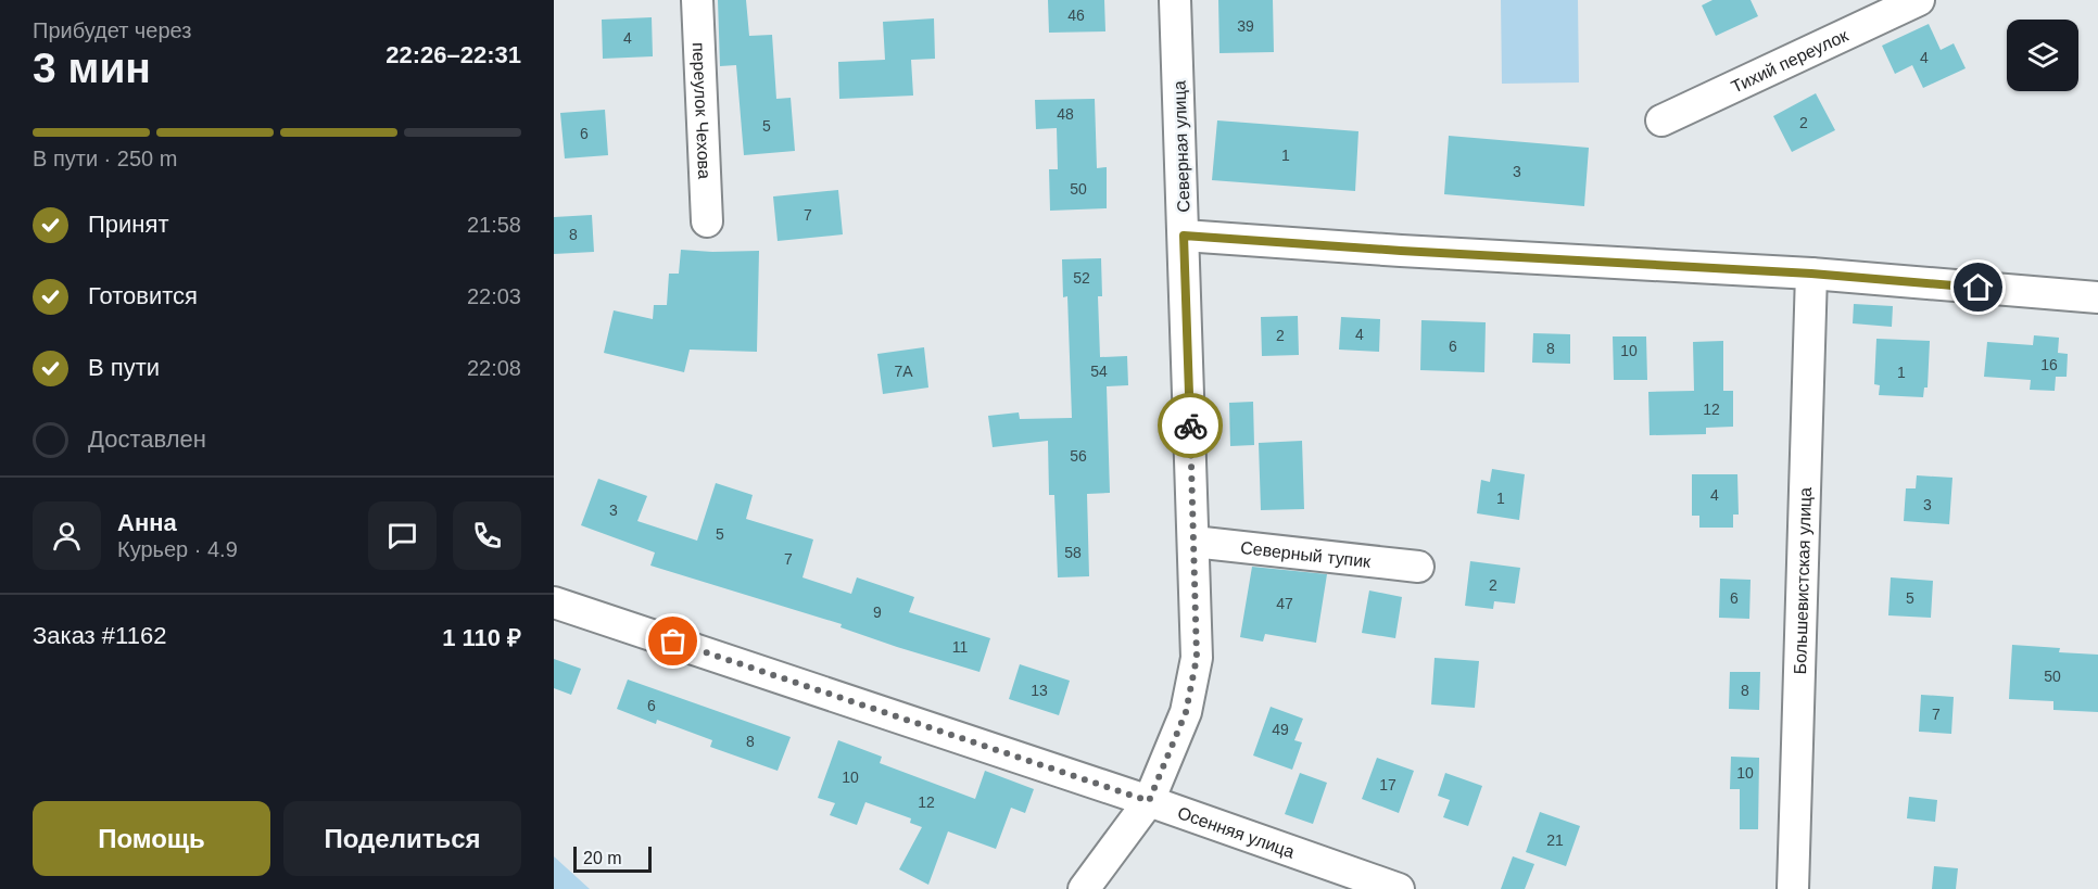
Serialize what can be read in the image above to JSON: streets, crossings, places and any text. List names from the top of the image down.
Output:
{
  "streets": {
    "street": [
      "Тихий переулок",
      "переулок Чехова",
      "Северная улица",
      "Северный тупик",
      "Большевистская улица",
      "Осенняя улица"
    ]
  },
  "crossings": [
    ["Северная улица", "Северный тупик"],
    ["Северная улица", "Осенняя улица"]
  ],
  "house_numbers": [
    "46",
    "39",
    "4",
    "4",
    "48",
    "2",
    "5",
    "6",
    "1",
    "3",
    "50",
    "7",
    "8",
    "52",
    "4",
    "2",
    "6",
    "8",
    "10",
    "16",
    "7А",
    "54",
    "1",
    "12",
    "56",
    "4",
    "1",
    "3",
    "3",
    "5",
    "58",
    "7",
    "2",
    "6",
    "5",
    "47",
    "9",
    "11",
    "50",
    "13",
    "8",
    "6",
    "7",
    "49",
    "8",
    "10",
    "10",
    "17",
    "12",
    "21"
  ],
  "scale_bar": "20 m",
  "page": {
    "heading": ["3 мин", "Прибудет через", "22:26–22:31"],
    "panel": [
      "Анна",
      "Курьер · 4.9",
      "Заказ #1162",
      "1 110 ₽"
    ],
    "bar": "В пути · 250 m",
    "list": [
      ["Принят", "21:58"],
      ["Готовится", "22:03"],
      ["В пути", "22:08"],
      "Доставлен"
    ],
    "buttons": ["Помощь", "Поделиться"],
    "scale": "20 m"
  }
}
